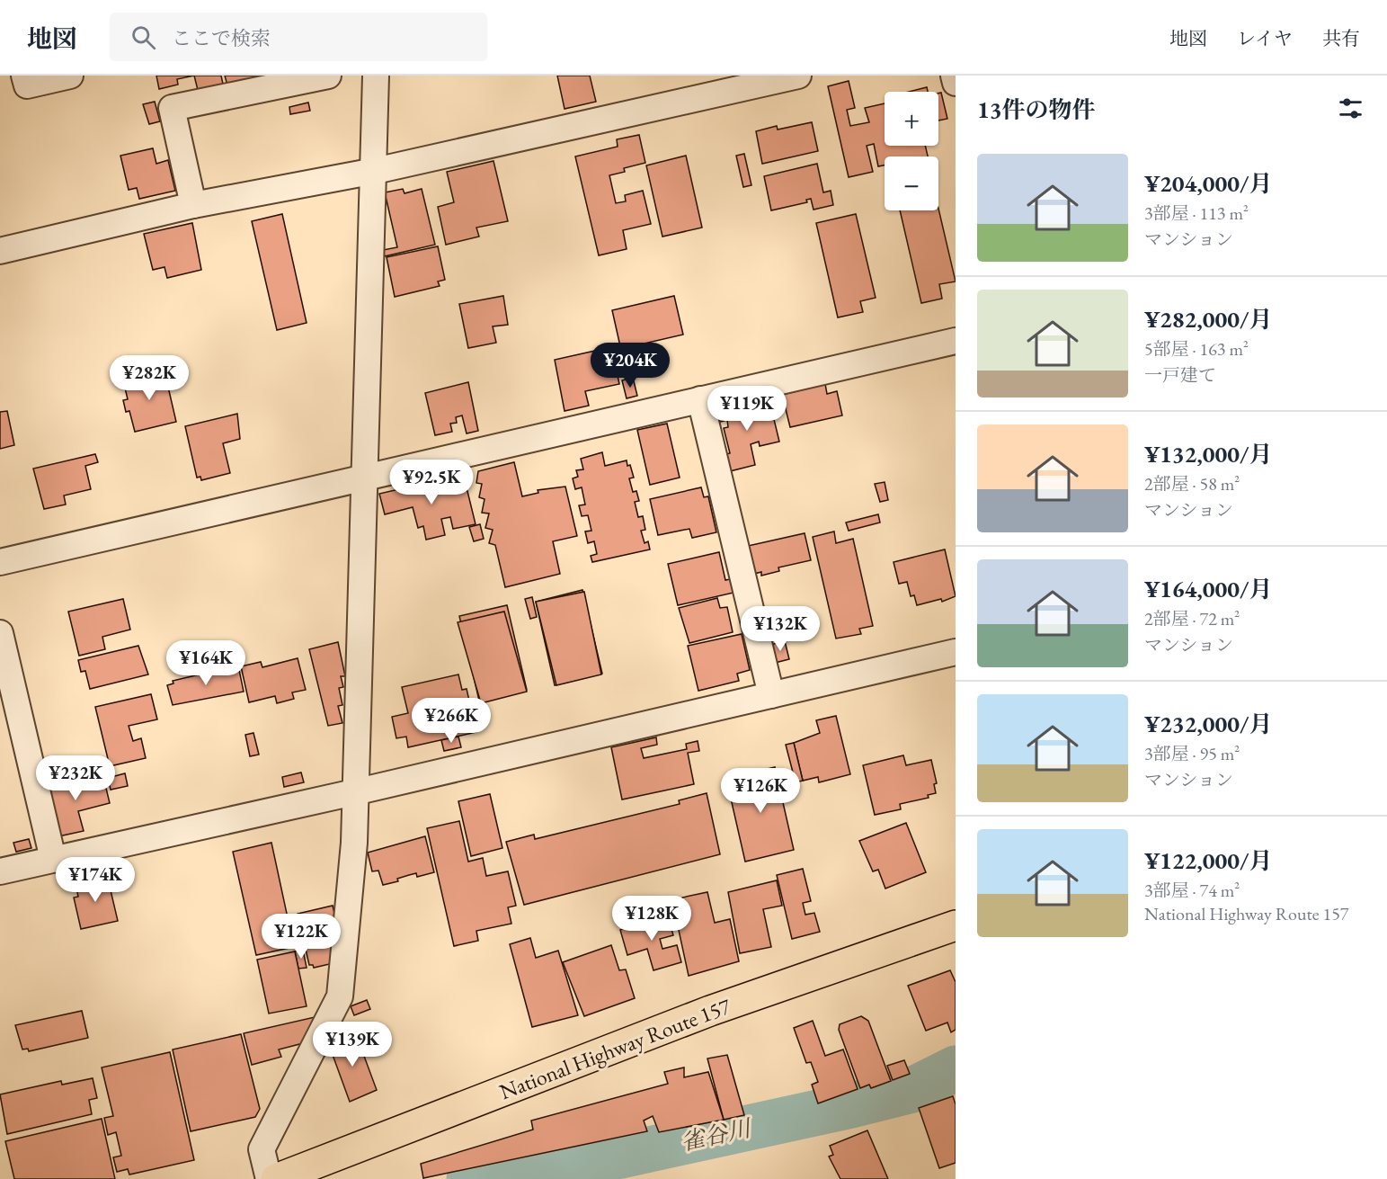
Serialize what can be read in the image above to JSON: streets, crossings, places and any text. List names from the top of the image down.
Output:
{
  "streets": {
    "highway": ["National Highway Route 157"]
  },
  "water": ["雀谷川"],
  "page": {
    "header": "地図",
    "search": "ここで検索",
    "nav": ["地図", "レイヤ", "共有"],
    "heading": "13件の物件",
    "map_buttons": ["+", "−"],
    "list": [
      {
        "name": "¥204,000/月",
        "note": "3部屋 · 113 m² · マンション"
      },
      {
        "name": "¥282,000/月",
        "note": "5部屋 · 163 m² · 一戸建て"
      },
      {
        "name": "¥132,000/月",
        "note": "2部屋 · 58 m² · マンション"
      },
      {
        "name": "¥164,000/月",
        "note": "2部屋 · 72 m² · マンション"
      },
      {
        "name": "¥232,000/月",
        "note": "3部屋 · 95 m² · マンション"
      },
      {
        "name": "¥122,000/月",
        "note": "3部屋 · 74 m² · National Highway Route 157"
      }
    ],
    "price": [
      "¥204K",
      "¥282K",
      "¥119K",
      "¥92.5K",
      "¥132K",
      "¥164K",
      "¥266K",
      "¥232K",
      "¥126K",
      "¥174K",
      "¥128K",
      "¥122K",
      "¥139K"
    ]
  }
}
